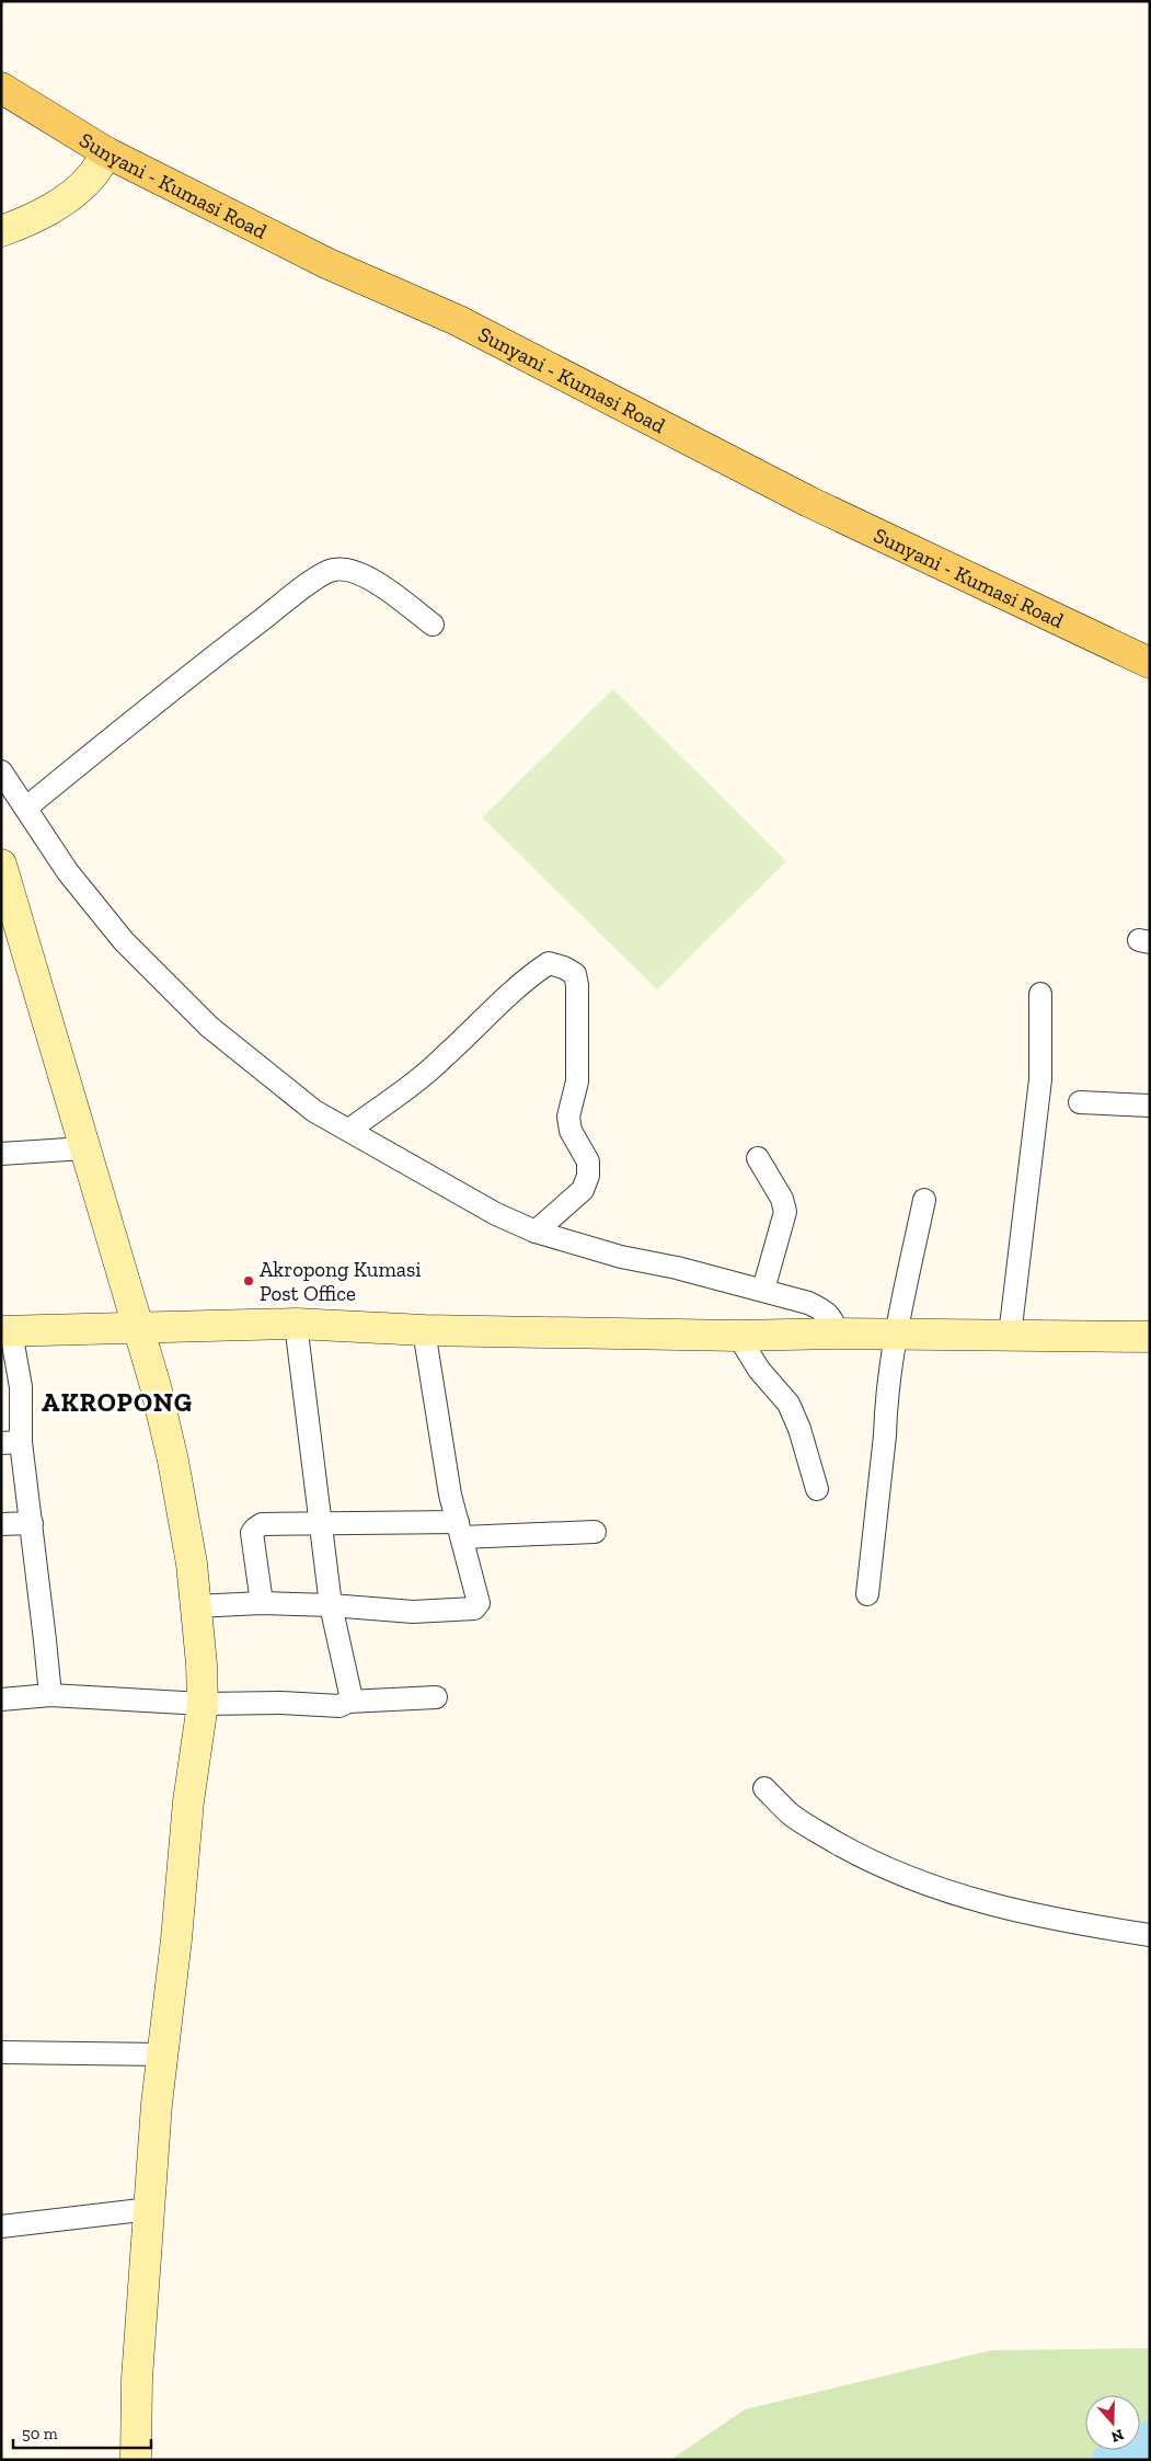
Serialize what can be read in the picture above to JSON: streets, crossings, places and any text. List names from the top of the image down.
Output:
{
  "streets": {
    "main road": ["Sunyani - Kumasi Road"]
  },
  "districts": ["AKROPONG"],
  "places": ["Akropong Kumasi Post Office"],
  "scale_bar": "50 m",
  "north": "bottom"
}
